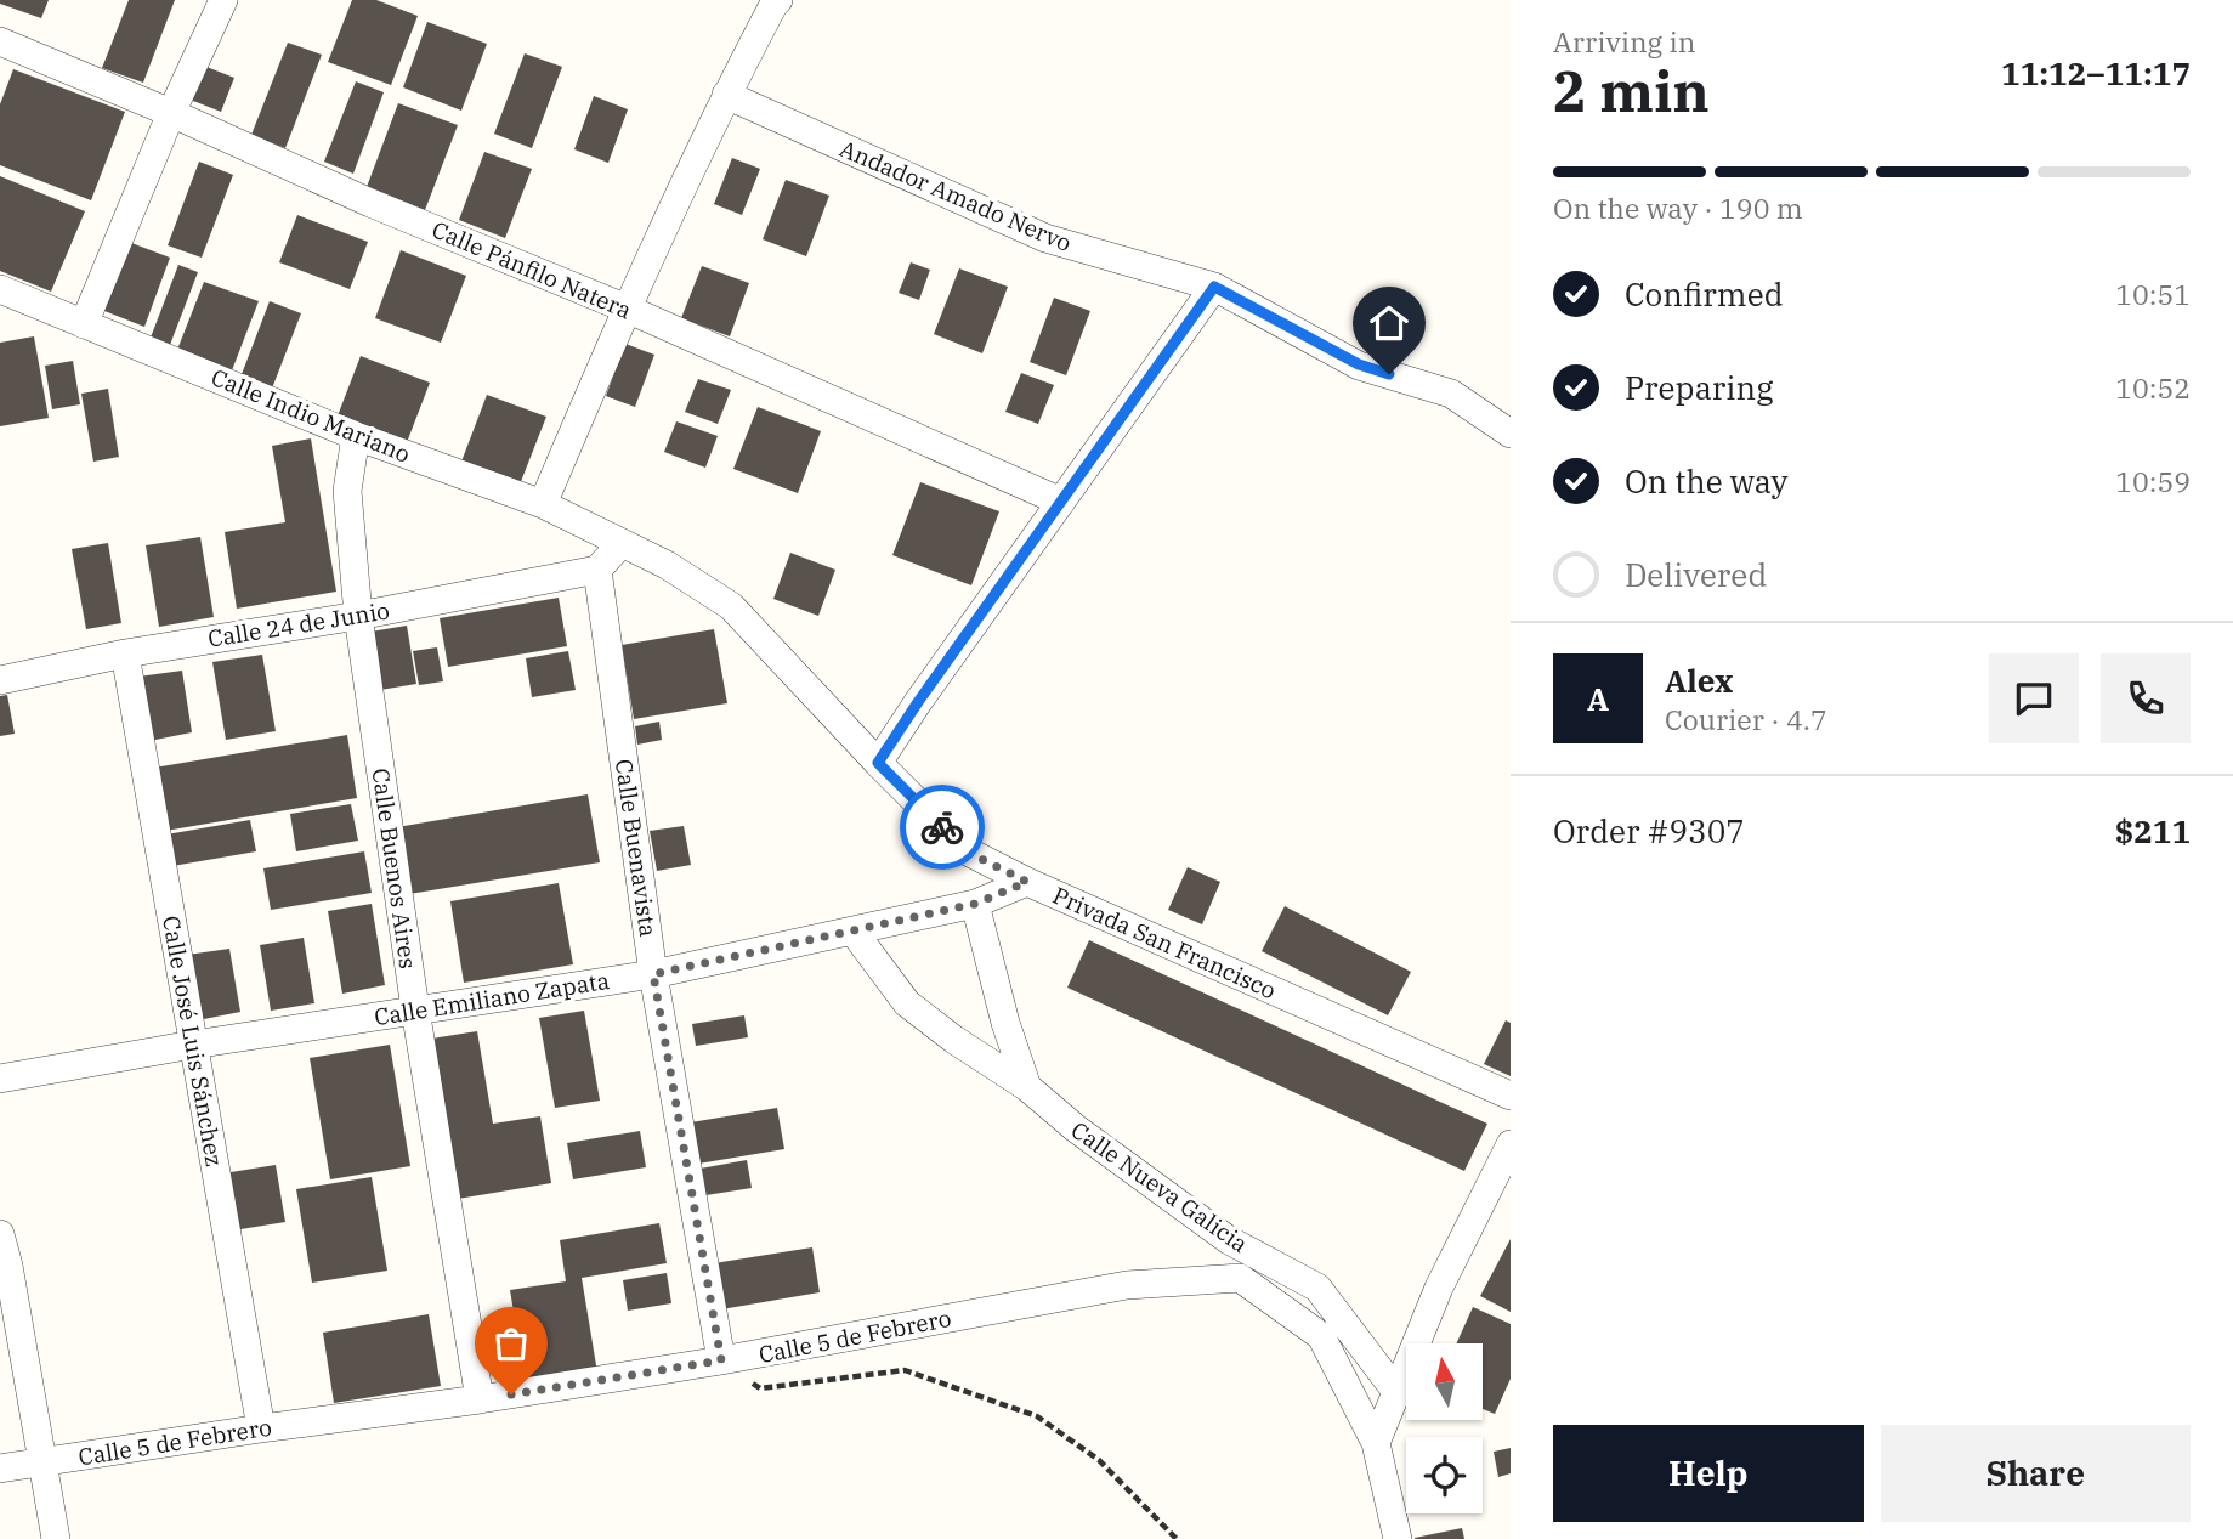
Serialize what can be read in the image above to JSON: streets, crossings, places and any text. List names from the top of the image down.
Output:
{
  "streets": {
    "street": [
      "Andador Amado Nervo",
      "Calle Pánfilo Natera",
      "Calle Indio Mariano",
      "Calle 24 de Junio",
      "Calle Buenavista",
      "Calle Buenos Aires",
      "Privada San Francisco",
      "Calle Emiliano Zapata",
      "Calle José Luis Sánchez",
      "Calle Nueva Galicia",
      "Calle 5 de Febrero"
    ]
  },
  "crossings": [
    ["Calle Indio Mariano", "Calle Buenos Aires"],
    ["Calle Indio Mariano", "Privada San Francisco"],
    ["Calle 24 de Junio", "Calle Buenavista"],
    ["Calle 24 de Junio", "Calle Buenos Aires"],
    ["Calle 24 de Junio", "Calle José Luis Sánchez"],
    ["Calle Buenavista", "Calle Emiliano Zapata"],
    ["Calle Buenavista", "Calle 5 de Febrero"],
    ["Calle Buenos Aires", "Calle Emiliano Zapata"],
    ["Calle Buenos Aires", "Calle 5 de Febrero"],
    ["Privada San Francisco", "Calle Emiliano Zapata"],
    ["Calle Emiliano Zapata", "Calle José Luis Sánchez"],
    ["Calle Emiliano Zapata", "Calle Nueva Galicia"],
    ["Calle José Luis Sánchez", "Calle 5 de Febrero"]
  ],
  "north": "top",
  "page": {
    "heading": ["2 min", "Arriving in", "11:12–11:17"],
    "panel": [
      "Alex",
      "Courier · 4.7",
      "Order #9307",
      "$211"
    ],
    "bar": "On the way · 190 m",
    "list": [
      ["Confirmed", "10:51"],
      ["Preparing", "10:52"],
      ["On the way", "10:59"],
      "Delivered"
    ],
    "round": "A",
    "buttons": ["Help", "Share"]
  }
}
